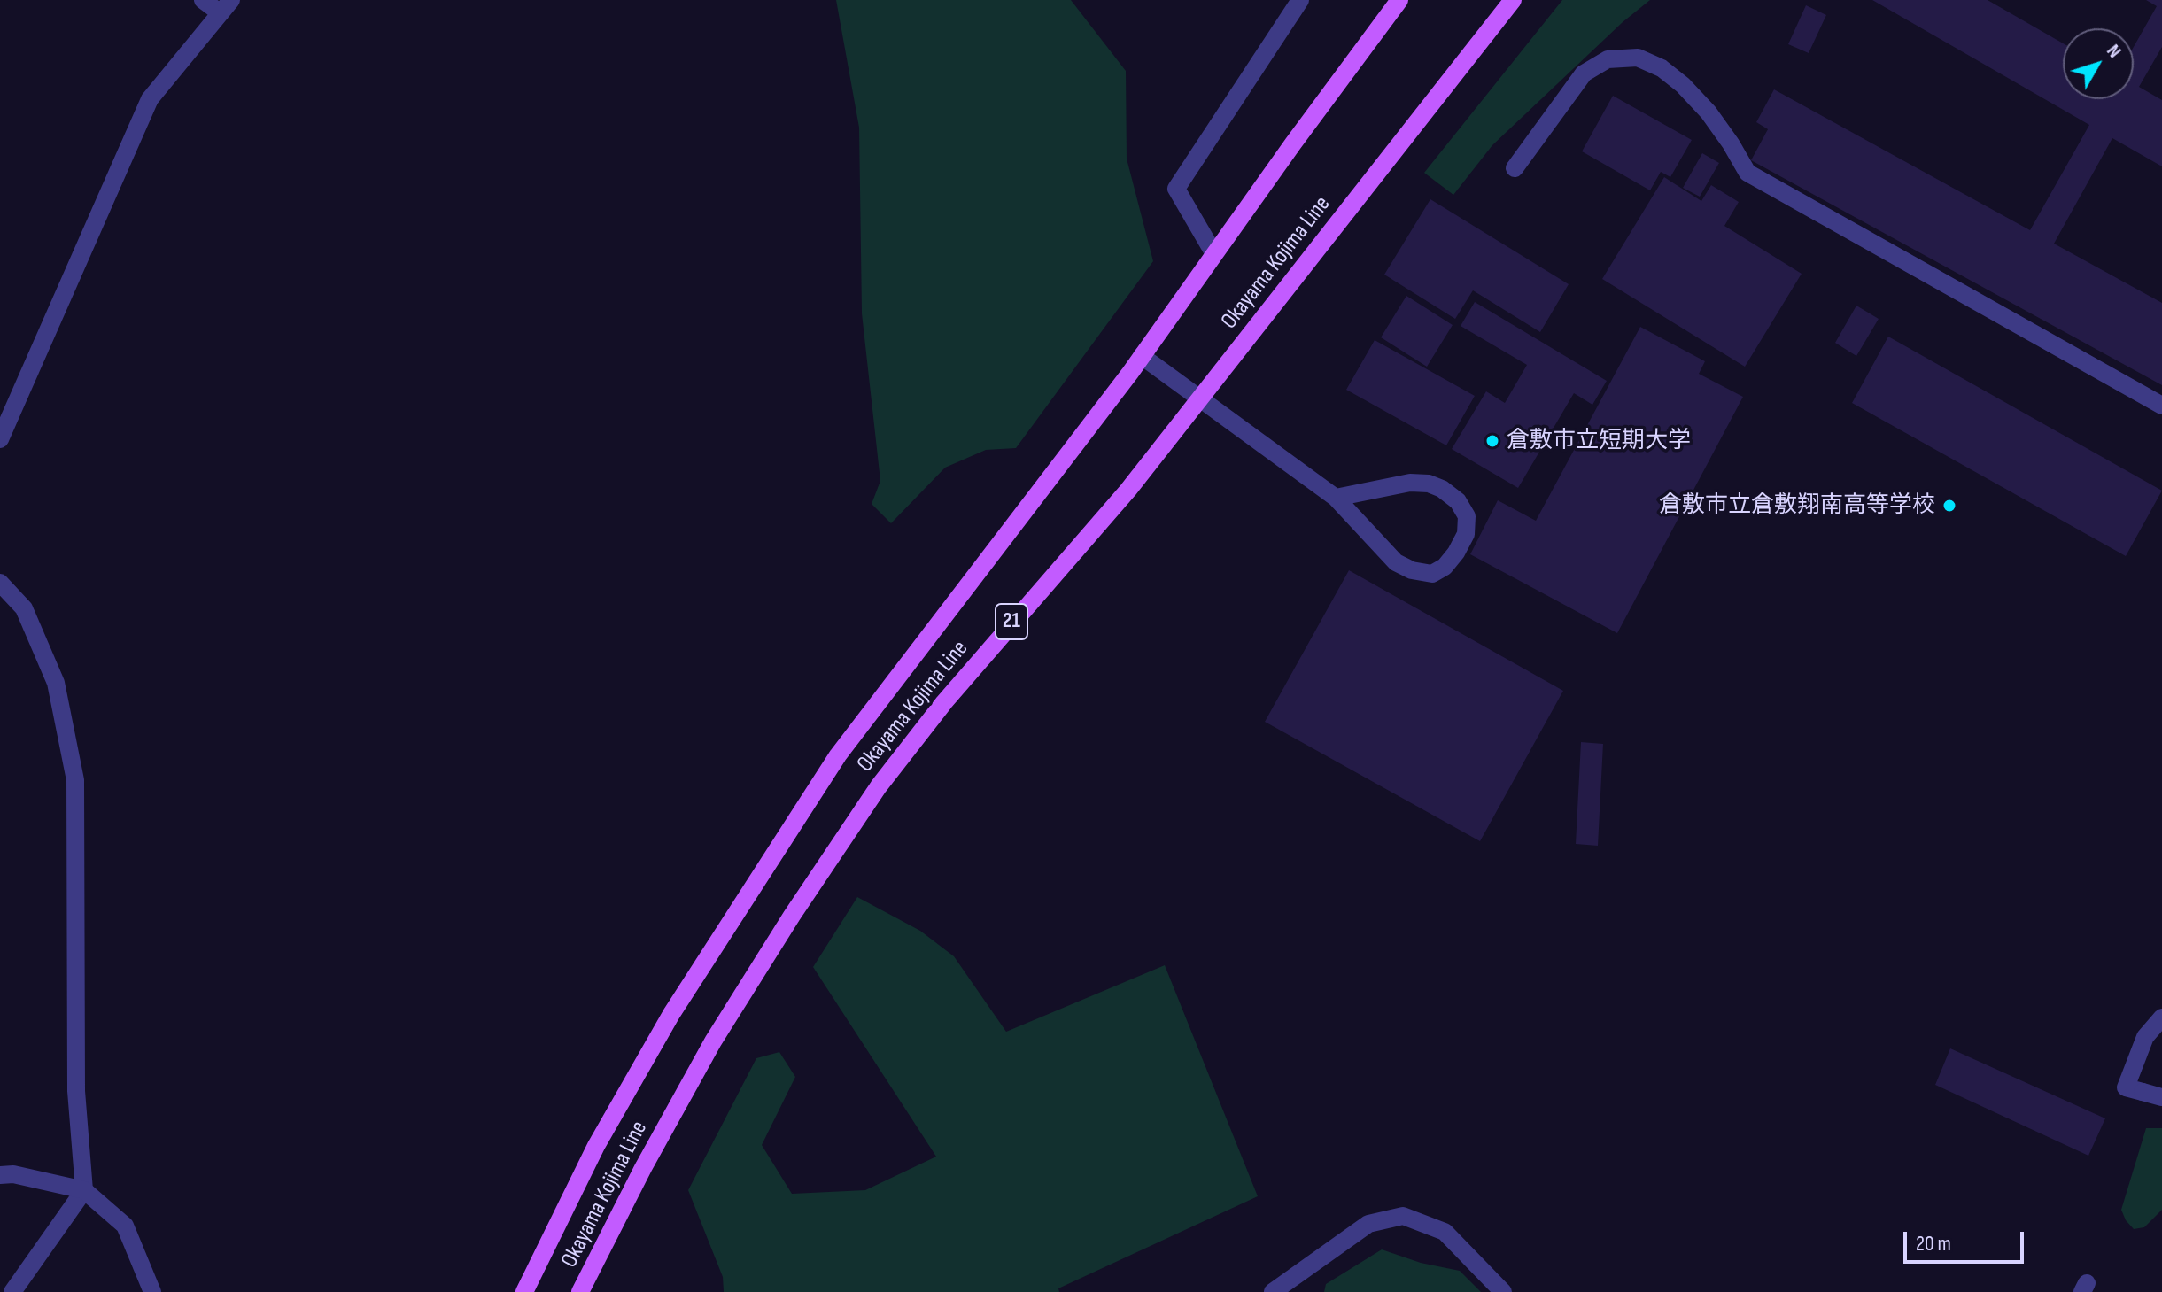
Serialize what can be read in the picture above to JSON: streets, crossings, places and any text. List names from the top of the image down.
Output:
{
  "streets": {
    "main road": ["Okayama Kojima Line", "21"]
  },
  "places": ["倉敷市立短期大学", "倉敷市立倉敷翔南高等学校"],
  "scale_bar": "20 m",
  "north": "top right"
}
